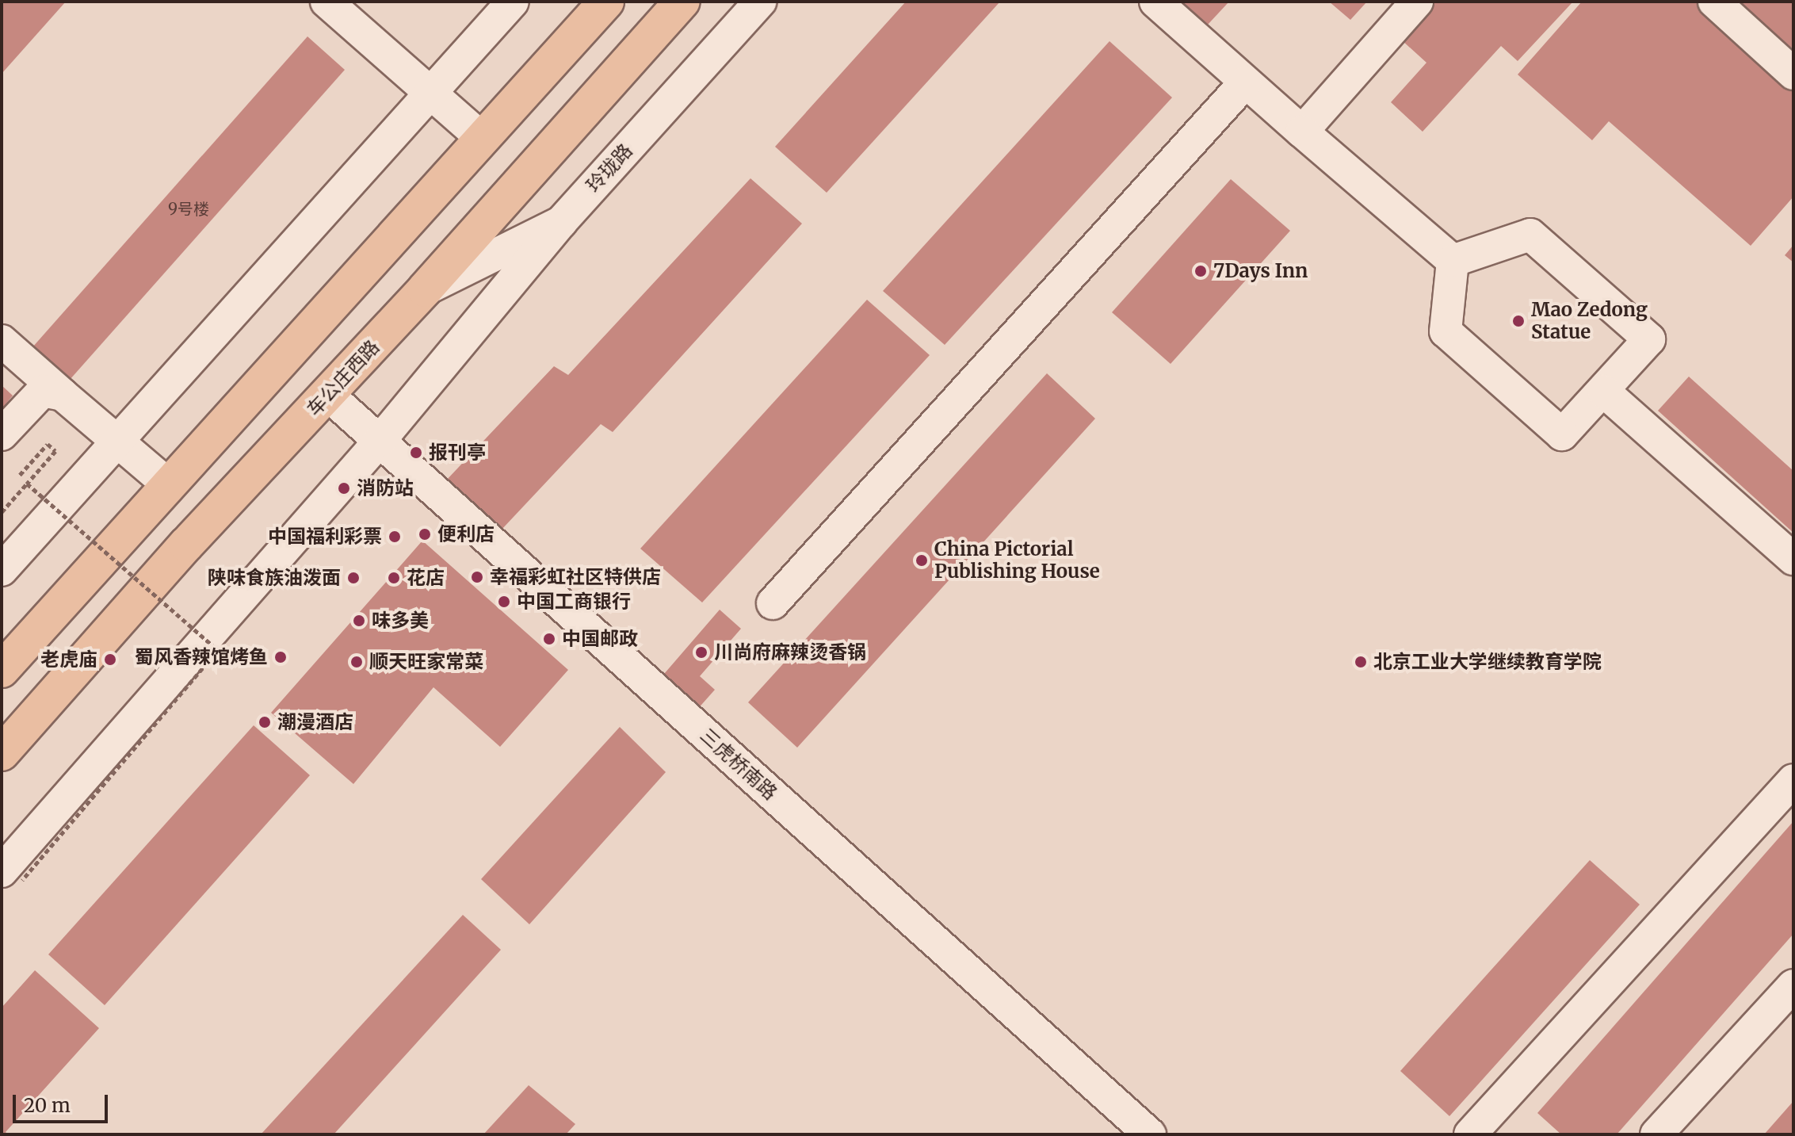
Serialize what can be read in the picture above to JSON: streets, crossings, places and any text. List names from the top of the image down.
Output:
{
  "streets": {
    "main road": ["车公庄西路"],
    "street": ["玲珑路", "三虎桥南路"]
  },
  "crossings": [
    ["玲珑路", "车公庄西路"],
    ["车公庄西路", "三虎桥南路"]
  ],
  "places": [
    "7Days Inn",
    "Mao Zedong Statue",
    "报刊亭",
    "消防站",
    "便利店",
    "中国福利彩票",
    "China Pictorial Publishing House",
    "幸福彩虹社区特供店",
    "陕味食族油泼面",
    "花店",
    "中国工商银行",
    "味多美",
    "中国邮政",
    "川尚府麻辣烫香锅",
    "蜀风香辣馆烤鱼",
    "老虎庙",
    "顺天旺家常菜",
    "北京工业大学继续教育学院",
    "潮漫酒店"
  ],
  "house_numbers": ["9号楼"],
  "scale_bar": "20 m"
}
